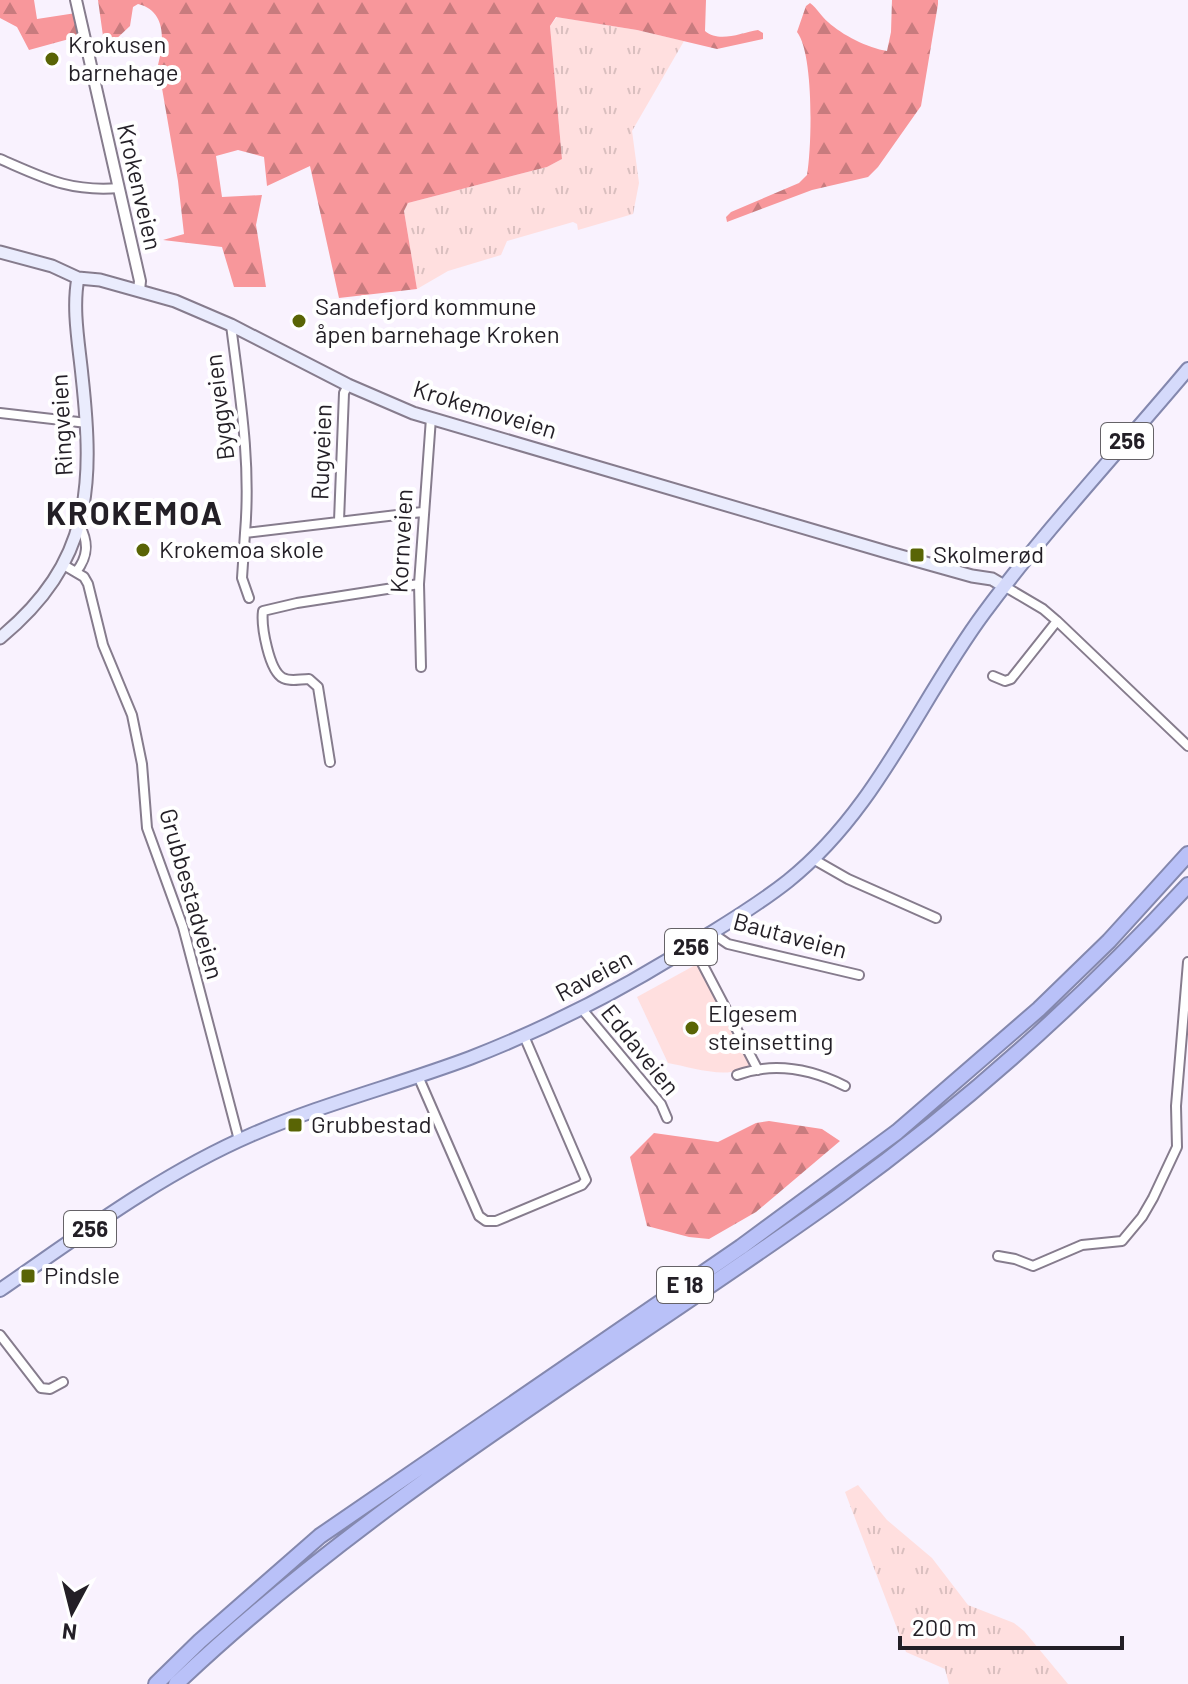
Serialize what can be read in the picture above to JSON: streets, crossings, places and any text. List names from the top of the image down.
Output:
{
  "streets": {
    "highway": ["E 18"],
    "main road": [
      "Krokemoveien",
      "Ringveien",
      "256",
      "Raveien"
    ],
    "street": [
      "Krokenveien",
      "Byggveien",
      "Rugveien",
      "Kornveien",
      "Grubbestadveien",
      "Bautaveien",
      "Eddaveien"
    ]
  },
  "crossings": [
    ["Krokenveien", "Krokemoveien"],
    ["Byggveien", "Krokemoveien"],
    ["Krokemoveien", "Ringveien"],
    ["Krokemoveien", "Rugveien"],
    ["Krokemoveien", "Kornveien"],
    ["Krokemoveien", "Raveien"],
    ["Grubbestadveien", "Raveien"],
    ["Bautaveien", "Raveien"],
    ["Raveien", "Eddaveien"]
  ],
  "districts": ["KROKEMOA"],
  "places": {
    "other": [
      "Krokusen barnehage",
      "Sandefjord kommune åpen barnehage Kroken",
      "Krokemoa skole",
      "Elgesem steinsetting"
    ],
    "transit": ["Skolmerød", "Grubbestad", "Pindsle"]
  },
  "scale_bar": "200 m",
  "north": "bottom"
}
